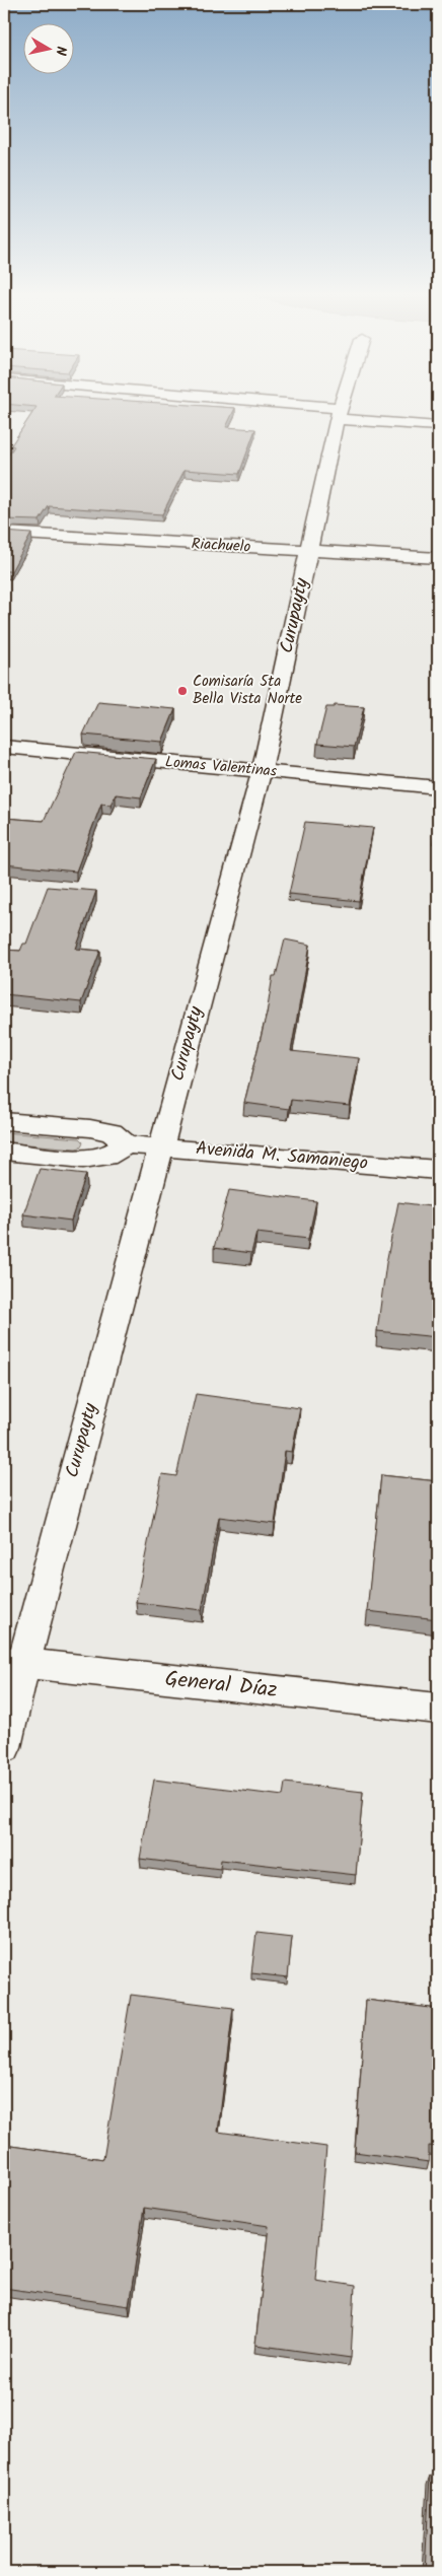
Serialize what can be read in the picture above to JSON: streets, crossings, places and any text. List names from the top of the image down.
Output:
{
  "streets": {
    "street": [
      "Riachuelo",
      "Curupayty",
      "Lomas Valentinas",
      "Avenida M. Samaniego",
      "General Díaz"
    ]
  },
  "crossings": [
    ["Riachuelo", "Curupayty"],
    ["Curupayty", "Lomas Valentinas"],
    ["Curupayty", "Avenida M. Samaniego"],
    ["Curupayty", "General Díaz"]
  ],
  "places": ["Comisaría 5ta Bella Vista Norte"],
  "north": "right"
}
